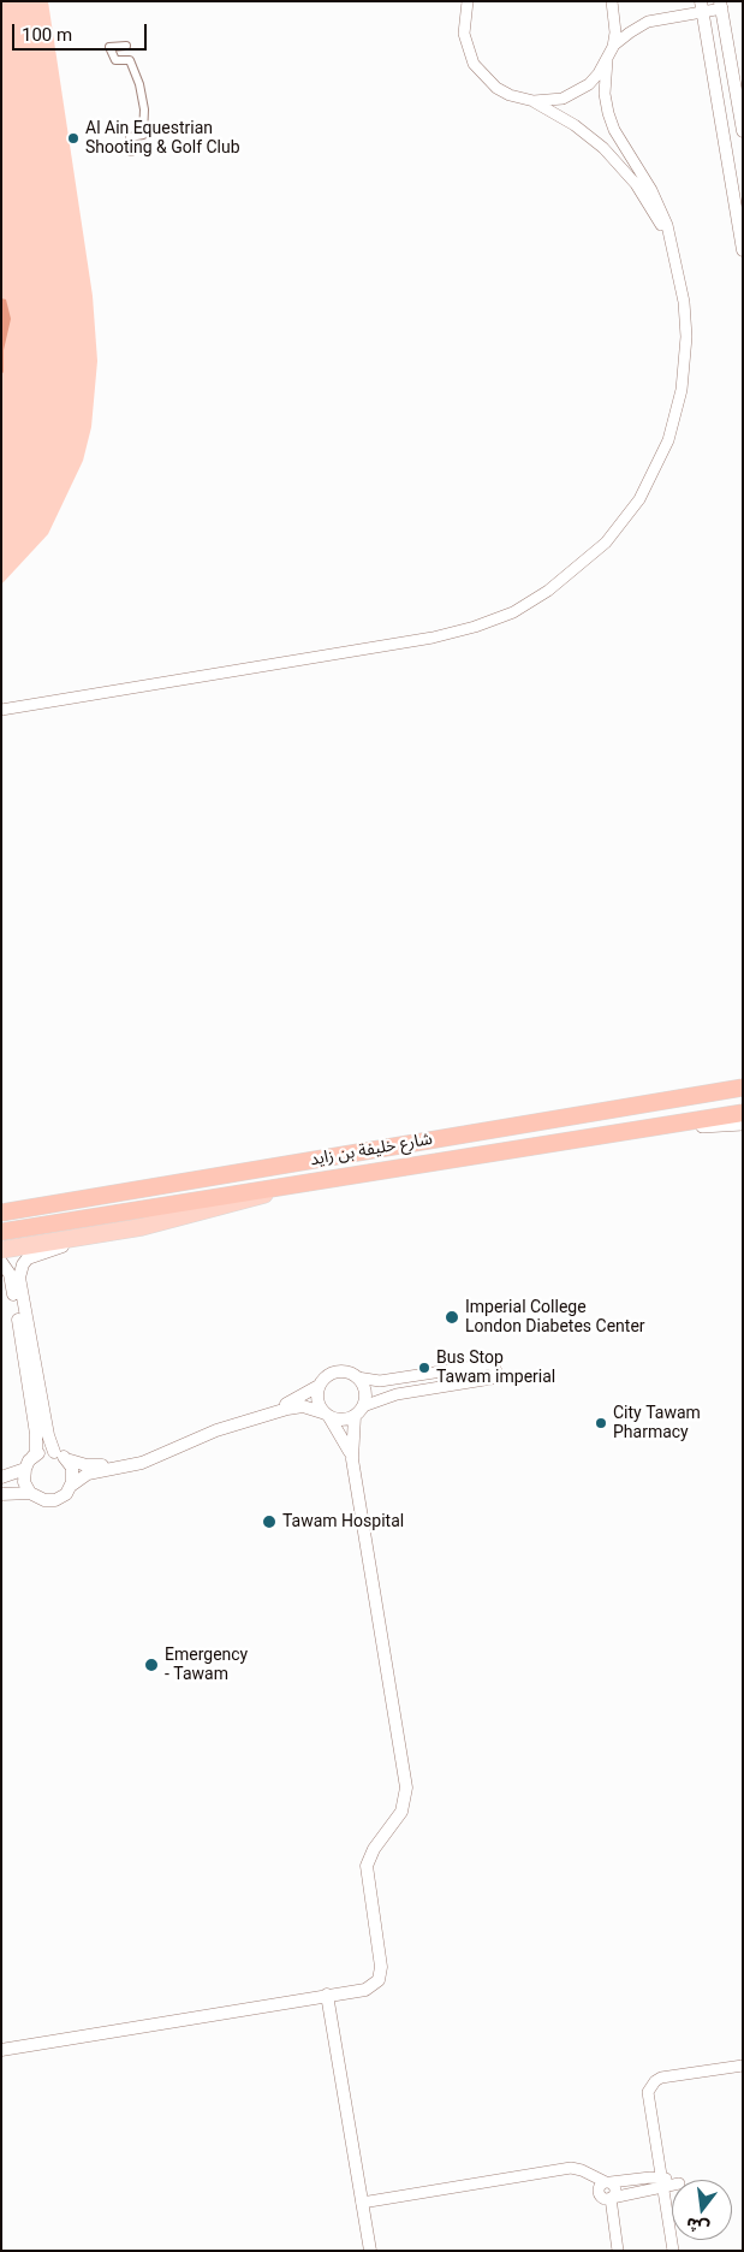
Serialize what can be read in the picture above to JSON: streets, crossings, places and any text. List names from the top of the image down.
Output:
{
  "streets": {
    "highway": ["شارع خليفة بن زايد"]
  },
  "places": [
    "Al Ain Equestrian Shooting & Golf Club",
    "Imperial College London Diabetes Center",
    "Bus Stop Tawam imperial",
    "City Tawam Pharmacy",
    "Tawam Hospital",
    "Emergency - Tawam"
  ],
  "scale_bar": "100 m",
  "north": "bottom"
}
